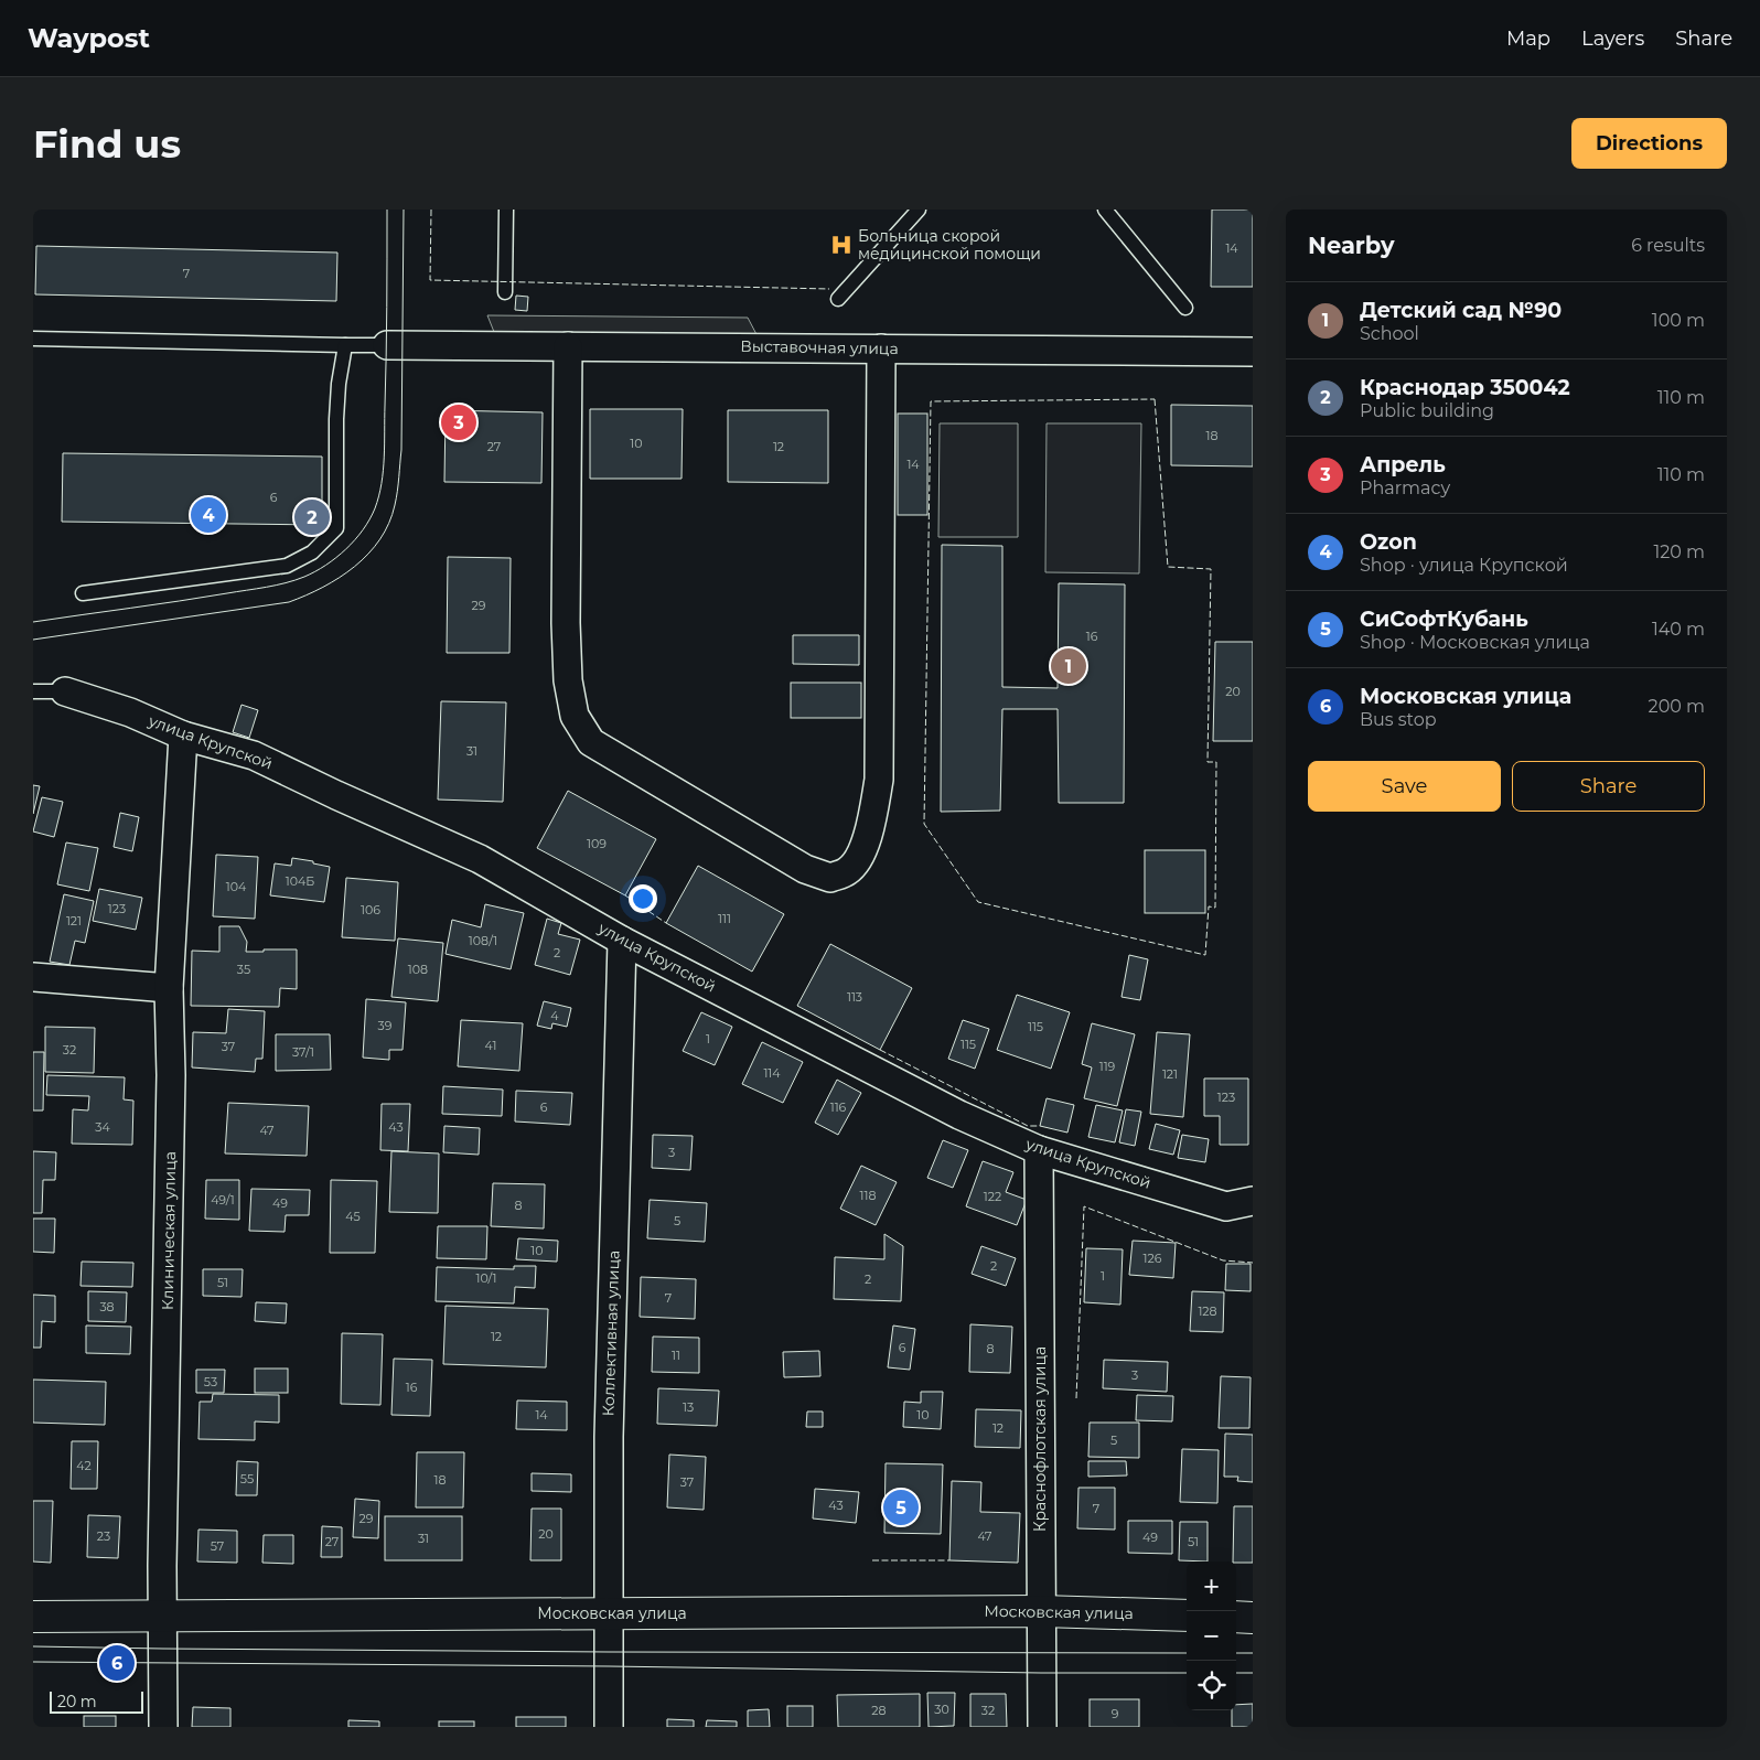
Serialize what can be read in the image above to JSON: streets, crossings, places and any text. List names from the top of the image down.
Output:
{
  "streets": {
    "street": [
      "Выставочная улица",
      "улица Крупской",
      "Клиническая улица",
      "Коллективная улица",
      "Краснофлотская улица",
      "Московская улица"
    ]
  },
  "crossings": [
    ["улица Крупской", "Клиническая улица"],
    ["улица Крупской", "Коллективная улица"],
    ["улица Крупской", "Краснофлотская улица"],
    ["Клиническая улица", "Московская улица"],
    ["Коллективная улица", "Московская улица"],
    ["Краснофлотская улица", "Московская улица"]
  ],
  "places": {
    "hospital": ["Больница скорой медицинской помощи"]
  },
  "house_numbers": [
    "14",
    "7",
    "18",
    "10",
    "27",
    "12",
    "14",
    "6",
    "29",
    "16",
    "20",
    "31",
    "109",
    "104Б",
    "104",
    "123",
    "106",
    "111",
    "121",
    "108/1",
    "2",
    "35",
    "108",
    "113",
    "4",
    "39",
    "115",
    "1",
    "115",
    "41",
    "37",
    "32",
    "37/1",
    "119",
    "114",
    "121",
    "123",
    "6",
    "116",
    "34",
    "43",
    "47",
    "3",
    "118",
    "122",
    "49/1",
    "49",
    "8",
    "45",
    "5",
    "10",
    "126",
    "2",
    "1",
    "10/1",
    "2",
    "51",
    "7",
    "38",
    "128",
    "12",
    "6",
    "8",
    "11",
    "3",
    "53",
    "16",
    "13",
    "14",
    "10",
    "12",
    "5",
    "42",
    "55",
    "18",
    "37",
    "43",
    "7",
    "29",
    "20",
    "23",
    "47",
    "49",
    "31",
    "27",
    "51",
    "57",
    "30",
    "28",
    "32",
    "9"
  ],
  "scale_bar": "20 m",
  "page": {
    "header": "Waypost",
    "nav": ["Map", "Layers", "Share"],
    "buttons": [
      "Directions",
      ["Save", "Share"]
    ],
    "title": "Find us",
    "heading": ["Nearby", "6 results"],
    "list": [
      {
        "mark": "1",
        "name": "Детский сад №90",
        "note": "School",
        "value": "100 m"
      },
      {
        "mark": "2",
        "name": "Краснодар 350042",
        "note": "Public building",
        "value": "110 m"
      },
      {
        "mark": "3",
        "name": "Апрель",
        "note": "Pharmacy",
        "value": "110 m"
      },
      {
        "mark": "4",
        "name": "Ozon",
        "note": "Shop · улица Крупской",
        "value": "120 m"
      },
      {
        "mark": "5",
        "name": "СиСофтКубань",
        "note": "Shop · Московская улица",
        "value": "140 m"
      },
      {
        "mark": "6",
        "name": "Московская улица",
        "note": "Bus stop",
        "value": "200 m"
      }
    ],
    "pins": [
      "3",
      "4",
      "2",
      "1",
      "5",
      "6"
    ],
    "map_buttons": ["+", "−"],
    "scale": "20 m"
  }
}
